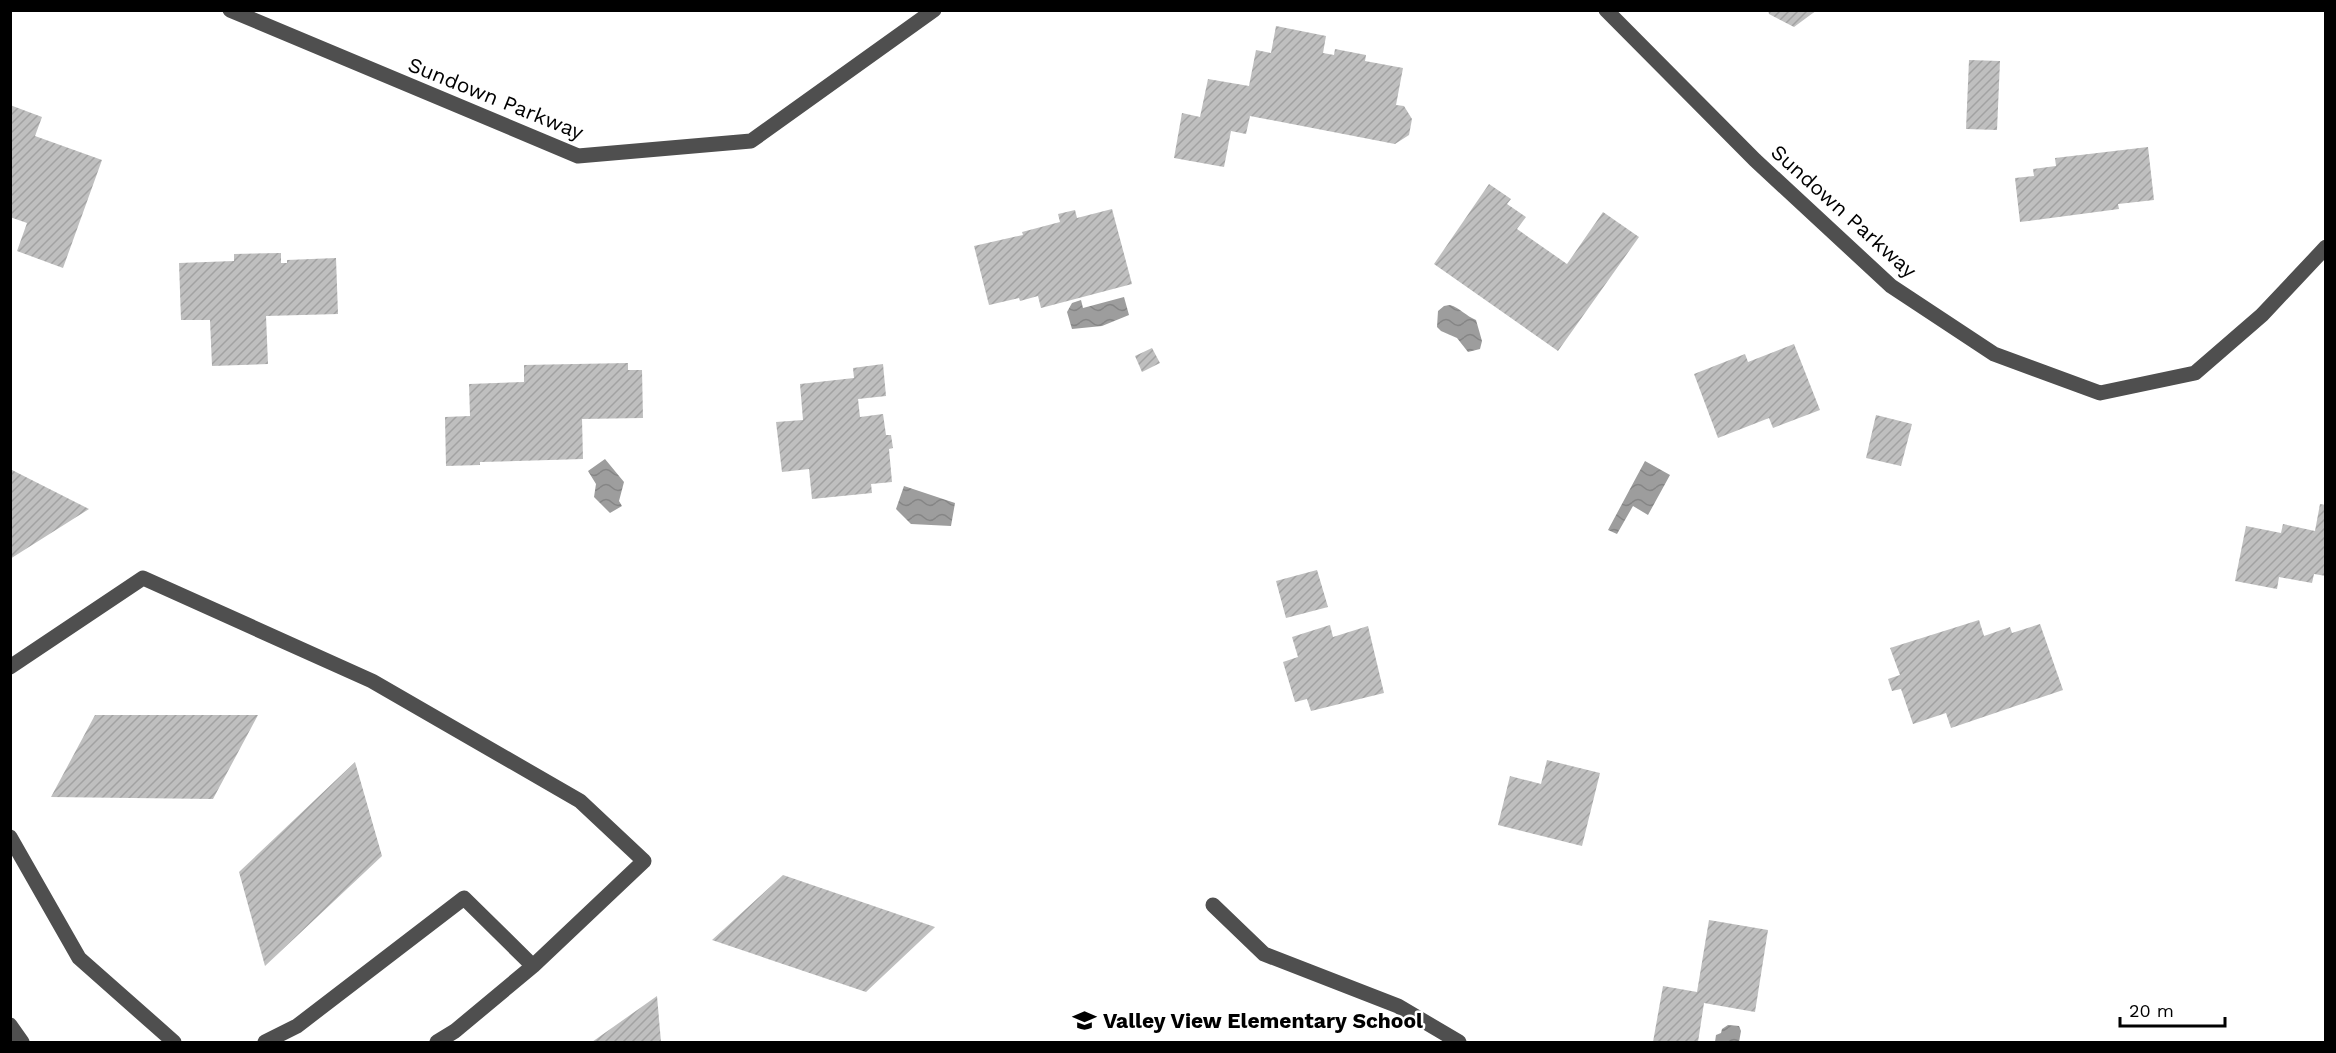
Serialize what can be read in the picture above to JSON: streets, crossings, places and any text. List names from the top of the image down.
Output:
{
  "streets": {
    "street": ["Sundown Parkway"]
  },
  "places": {
    "school or university": ["Valley View Elementary School"]
  },
  "scale_bar": "20 m"
}
